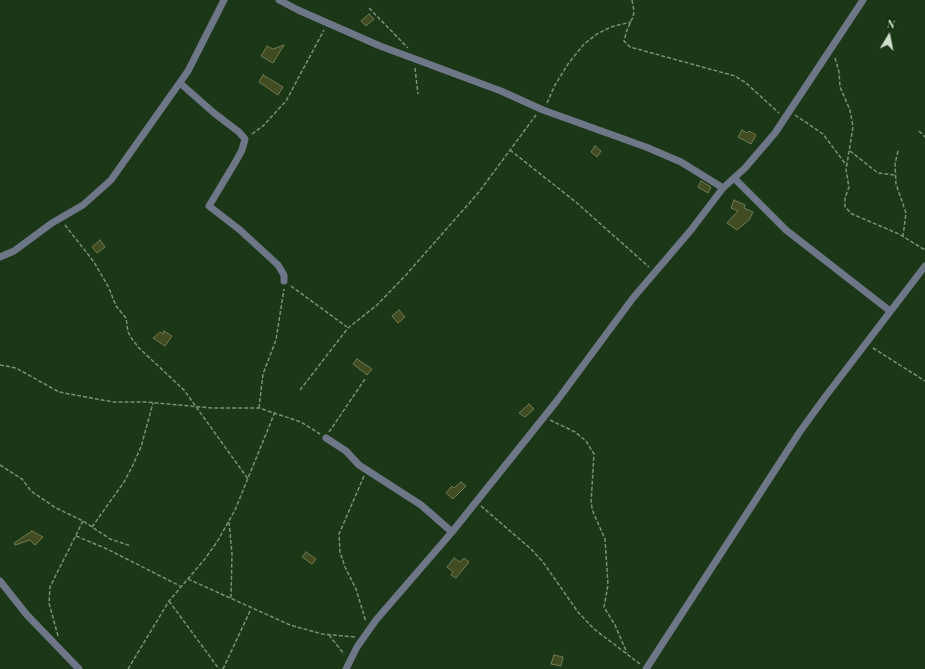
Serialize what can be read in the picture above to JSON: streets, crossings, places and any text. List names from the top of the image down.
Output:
{
  "north": "top"
}
